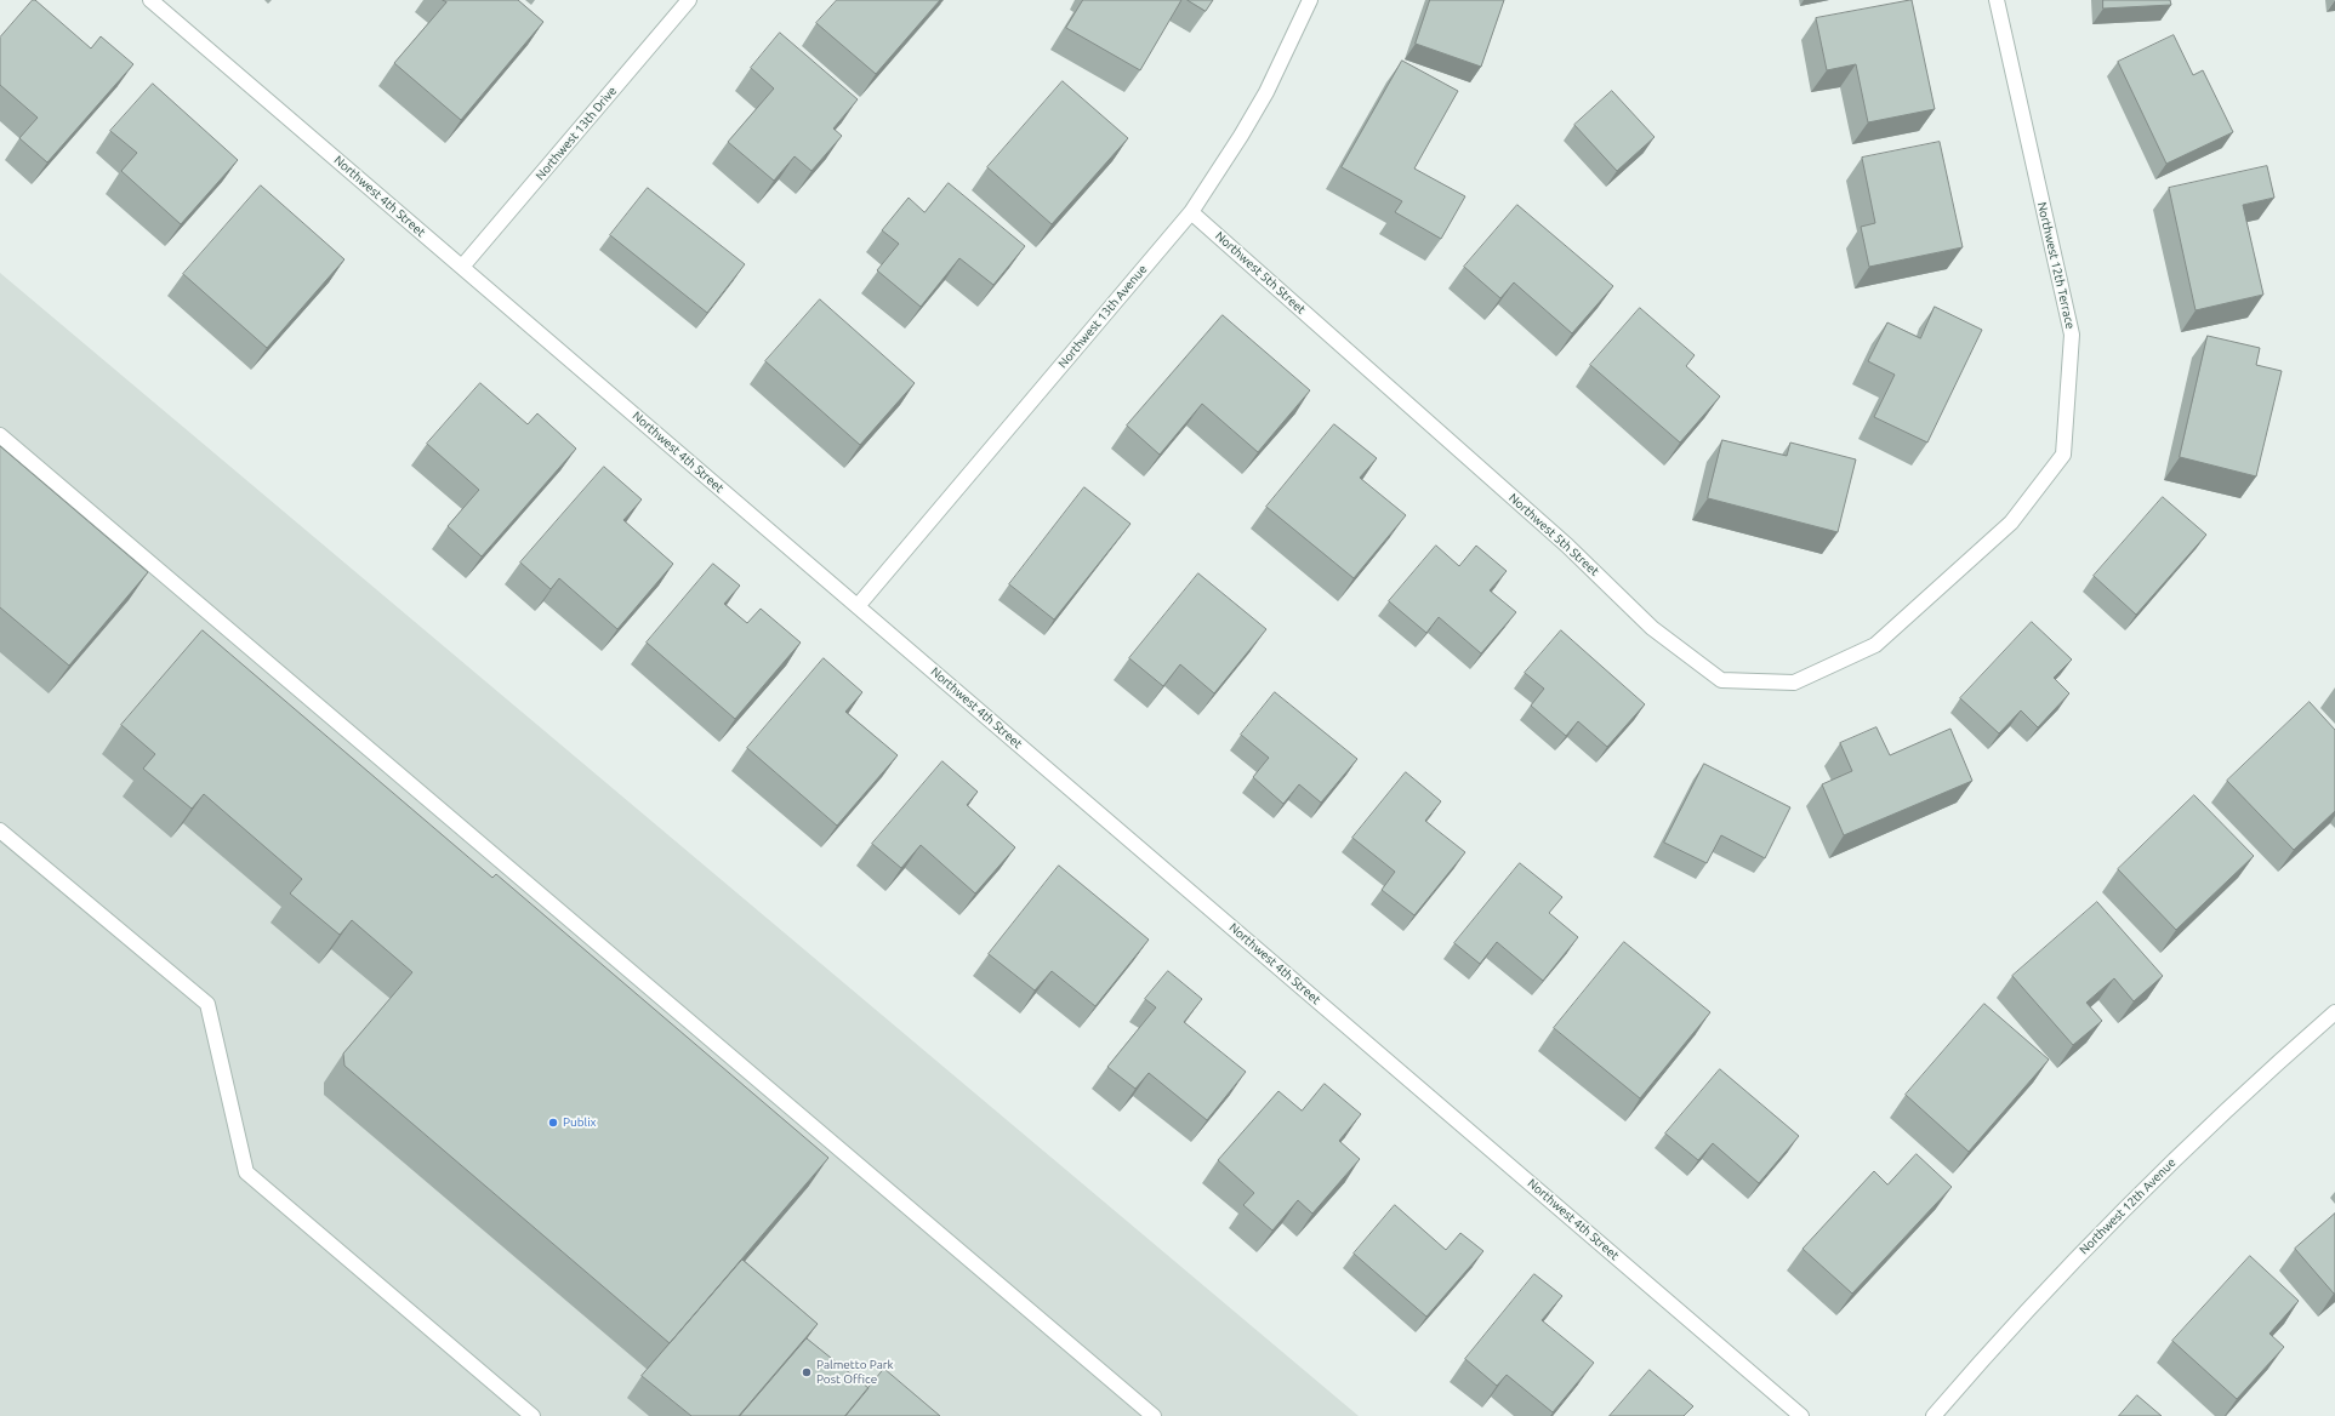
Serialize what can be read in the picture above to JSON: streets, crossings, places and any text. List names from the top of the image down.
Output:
{
  "streets": {
    "street": [
      "Northwest 13th Drive",
      "Northwest 4th Street",
      "Northwest 12th Terrace",
      "Northwest 5th Street",
      "Northwest 13th Avenue",
      "Northwest 12th Avenue"
    ]
  },
  "crossings": [
    ["Northwest 13th Drive", "Northwest 4th Street"],
    ["Northwest 4th Street", "Northwest 13th Avenue"],
    ["Northwest 12th Terrace", "Northwest 5th Street"],
    ["Northwest 5th Street", "Northwest 13th Avenue"]
  ],
  "places": ["Publix", "Palmetto Park Post Office"]
}
